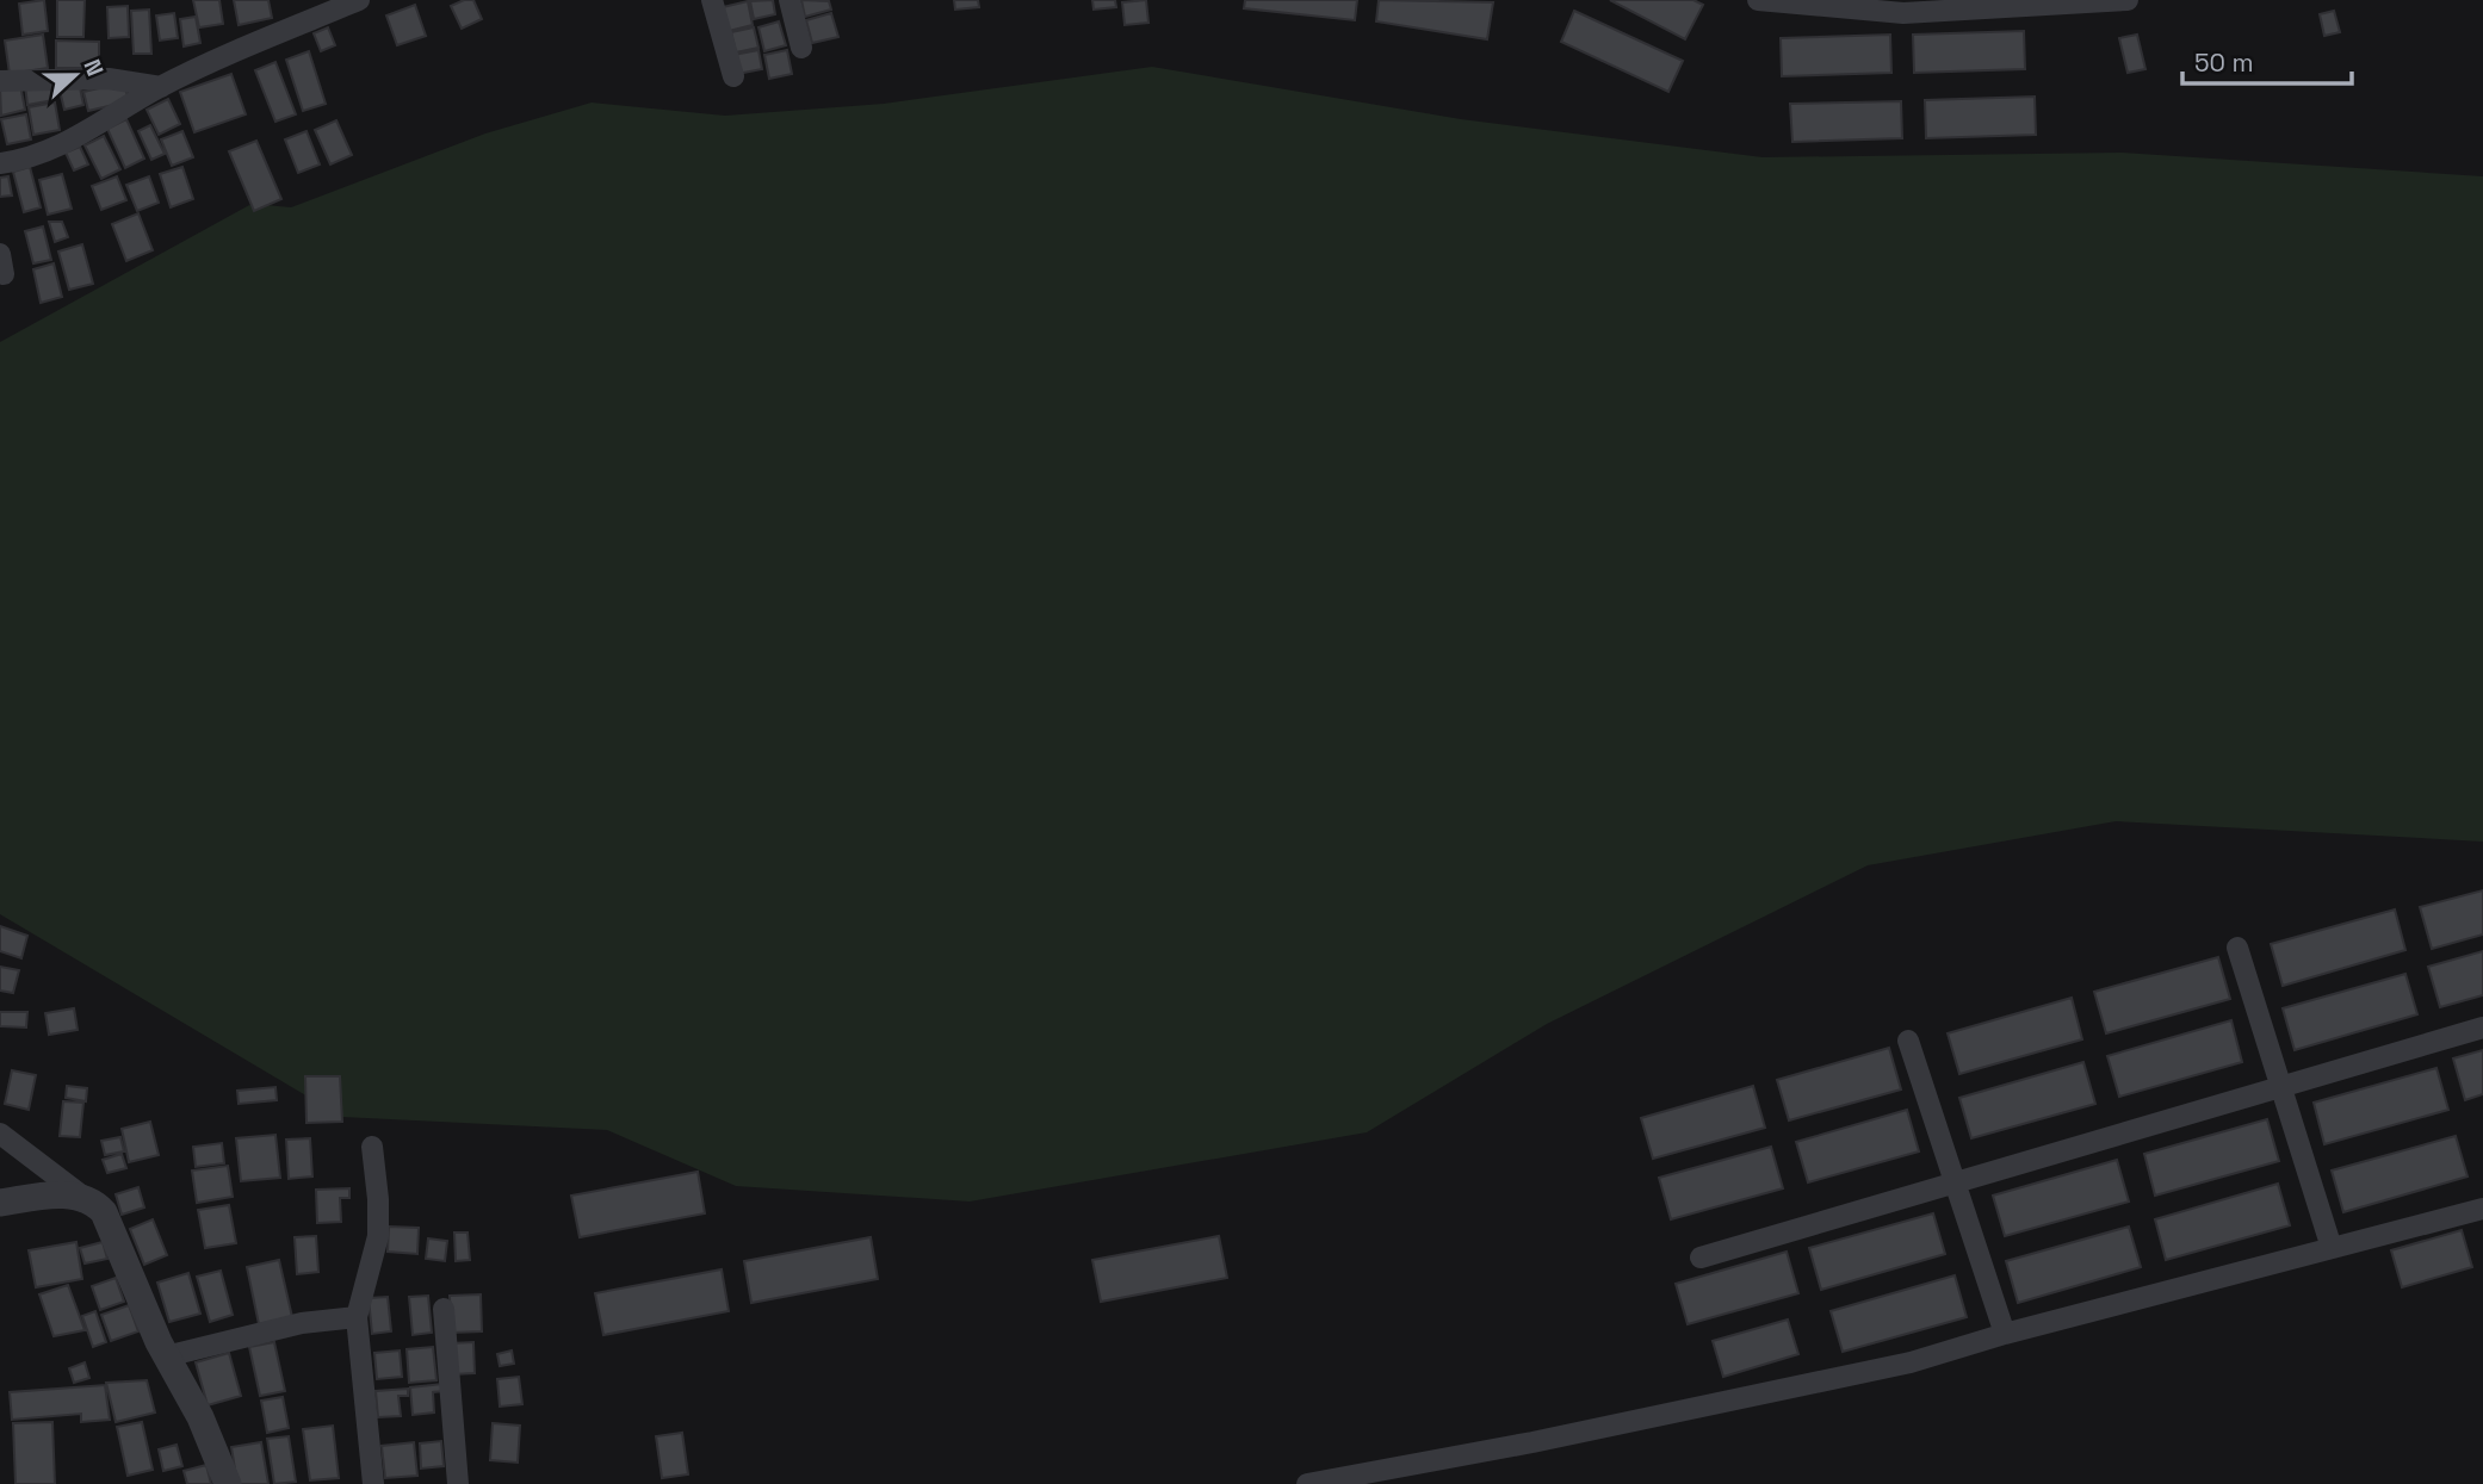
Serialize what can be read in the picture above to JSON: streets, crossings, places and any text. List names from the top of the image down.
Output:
{
  "scale_bar": "50 m",
  "north": "right"
}
